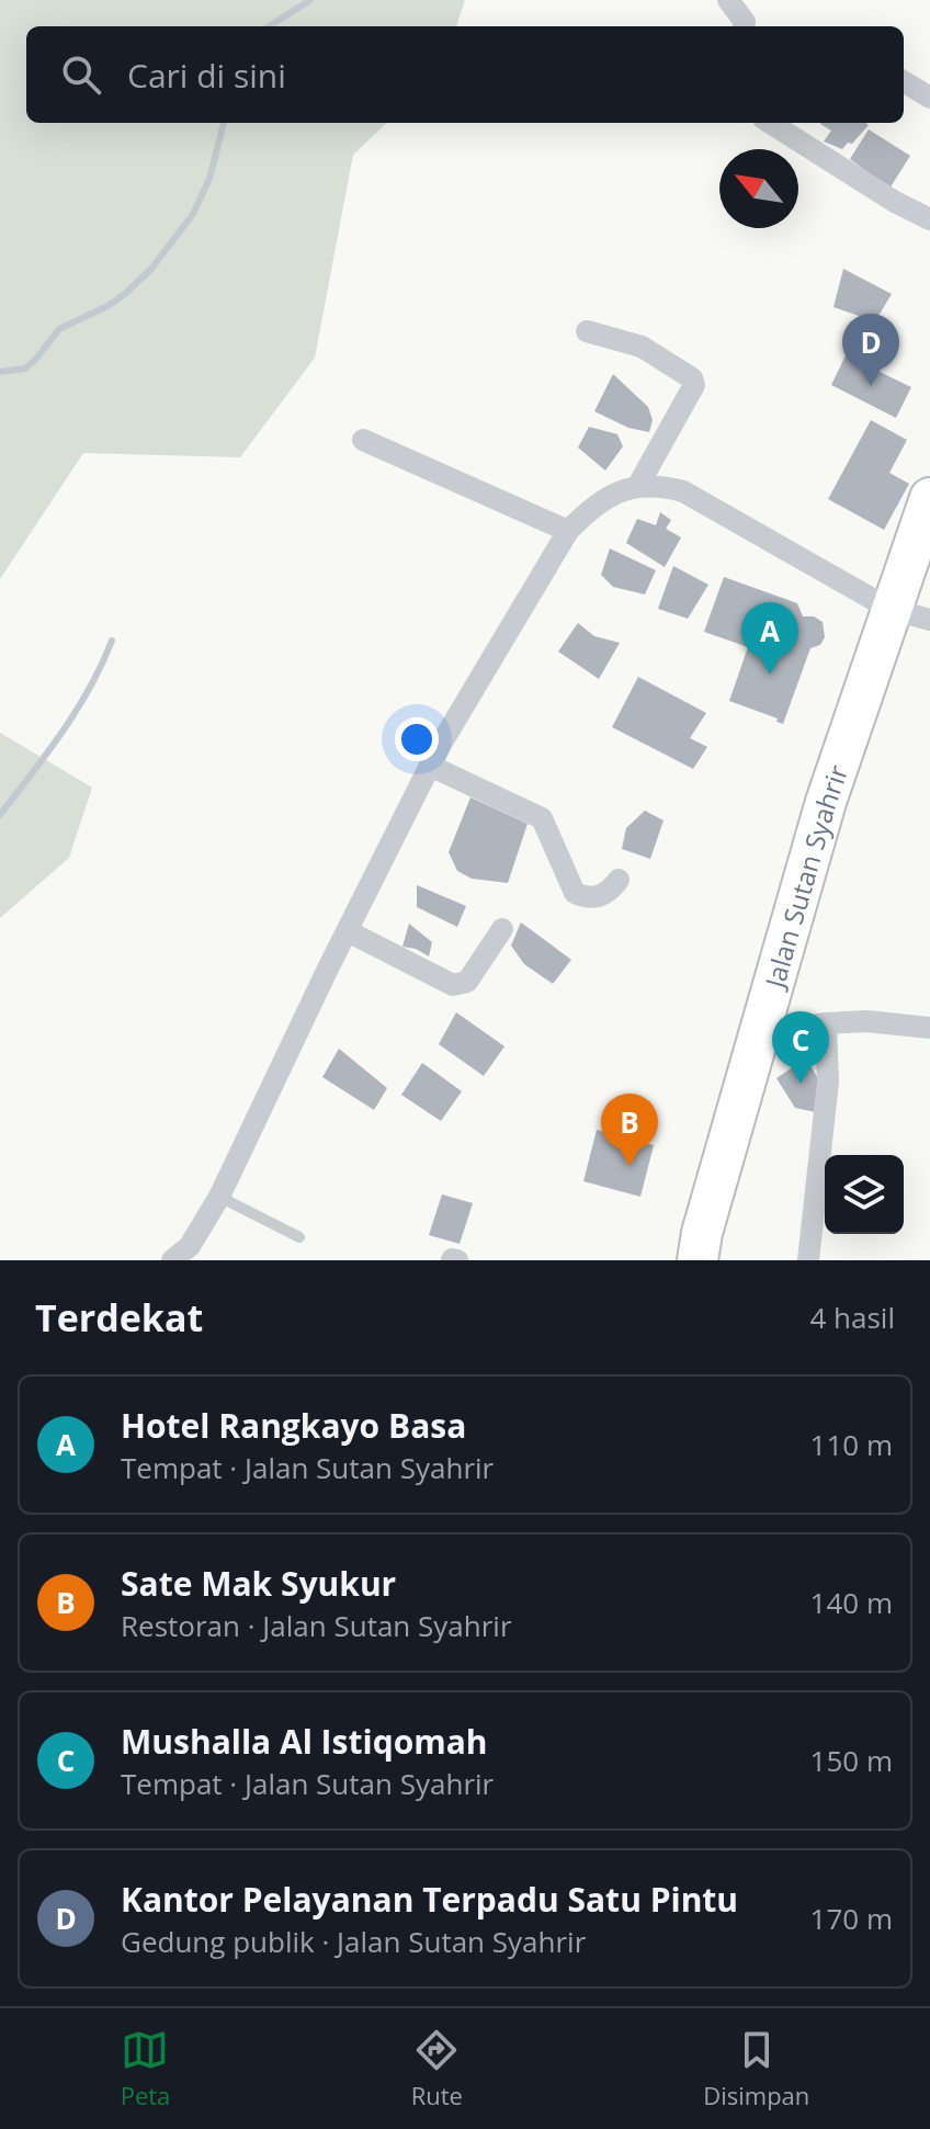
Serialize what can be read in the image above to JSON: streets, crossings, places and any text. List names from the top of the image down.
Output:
{
  "streets": {
    "highway": ["Jalan Sutan Syahrir"]
  },
  "north": "top left",
  "page": {
    "search": "Cari di sini",
    "pins": [
      "D",
      "A",
      "C",
      "B"
    ],
    "heading": ["Terdekat", "4 hasil"],
    "list": [
      {
        "mark": "A",
        "name": "Hotel Rangkayo Basa",
        "note": "Tempat · Jalan Sutan Syahrir",
        "value": "110 m"
      },
      {
        "mark": "B",
        "name": "Sate Mak Syukur",
        "note": "Restoran · Jalan Sutan Syahrir",
        "value": "140 m"
      },
      {
        "mark": "C",
        "name": "Mushalla Al Istiqomah",
        "note": "Tempat · Jalan Sutan Syahrir",
        "value": "150 m"
      },
      {
        "mark": "D",
        "name": "Kantor Pelayanan Terpadu Satu Pintu",
        "note": "Gedung publik · Jalan Sutan Syahrir",
        "value": "170 m"
      }
    ],
    "nav": ["Peta", "Rute", "Disimpan"]
  }
}
